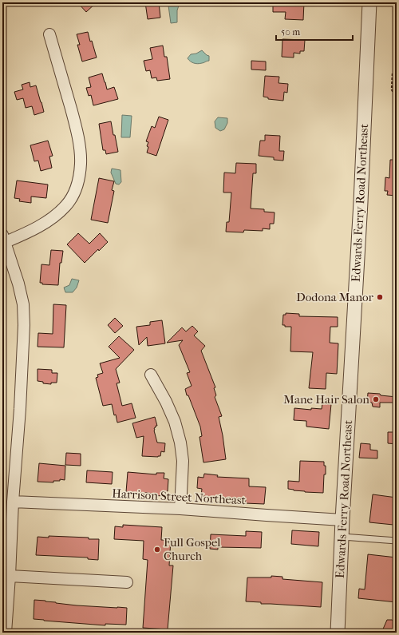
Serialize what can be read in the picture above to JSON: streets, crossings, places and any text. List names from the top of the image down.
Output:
{
  "streets": {
    "street": ["Edwards Ferry Road Northeast", "Harrison Street Northeast"]
  },
  "crossings": [
    ["Edwards Ferry Road Northeast", "Harrison Street Northeast"]
  ],
  "places": ["Dodona Manor", "Mane Hair Salon", "Full Gospel Church"],
  "scale_bar": "50 m"
}
